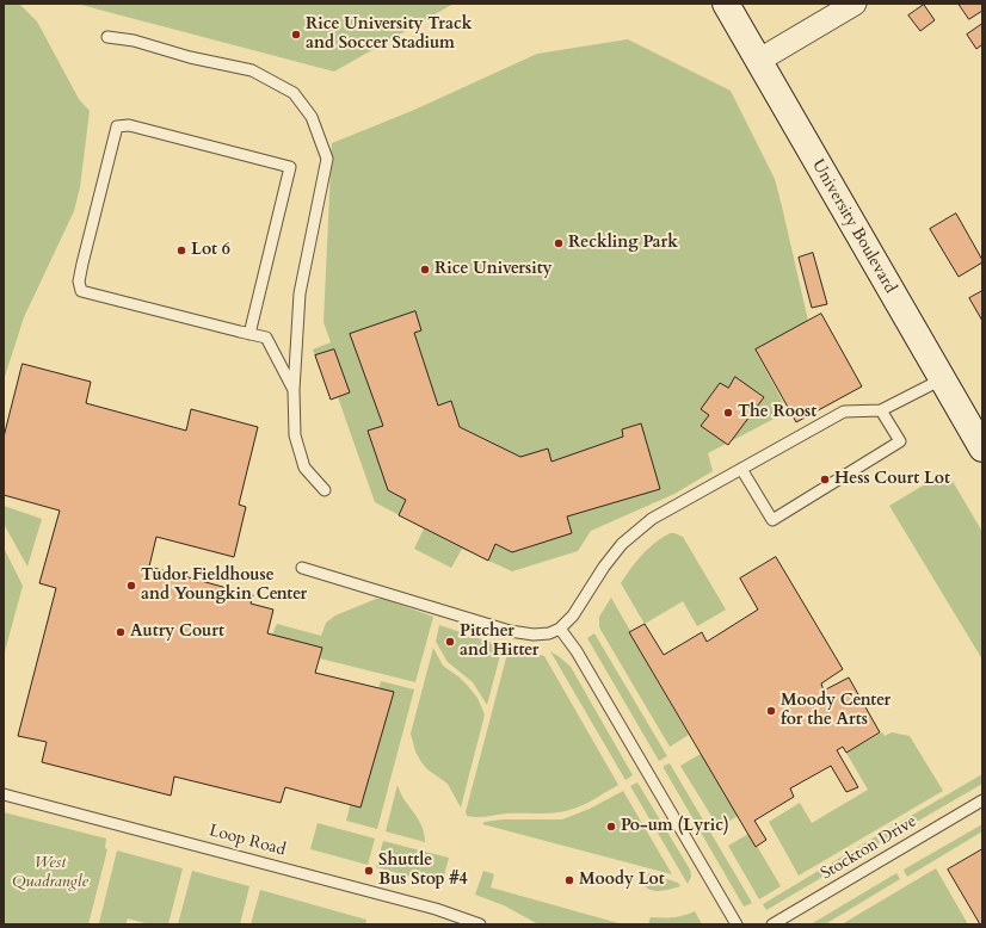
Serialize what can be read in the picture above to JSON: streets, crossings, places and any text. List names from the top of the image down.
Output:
{
  "streets": {
    "main road": ["University Boulevard"],
    "lane": ["Loop Road", "Stockton Drive"]
  },
  "parks": ["West Quadrangle"],
  "places": [
    "Rice University Track and Soccer Stadium",
    "Reckling Park",
    "Lot 6",
    "Rice University",
    "The Roost",
    "Hess Court Lot",
    "Tudor Fieldhouse and Youngkin Center",
    "Autry Court",
    "Pitcher and Hitter",
    "Moody Center for the Arts",
    "Po-um (Lyric)",
    "Shuttle Bus Stop #4",
    "Moody Lot"
  ]
}
